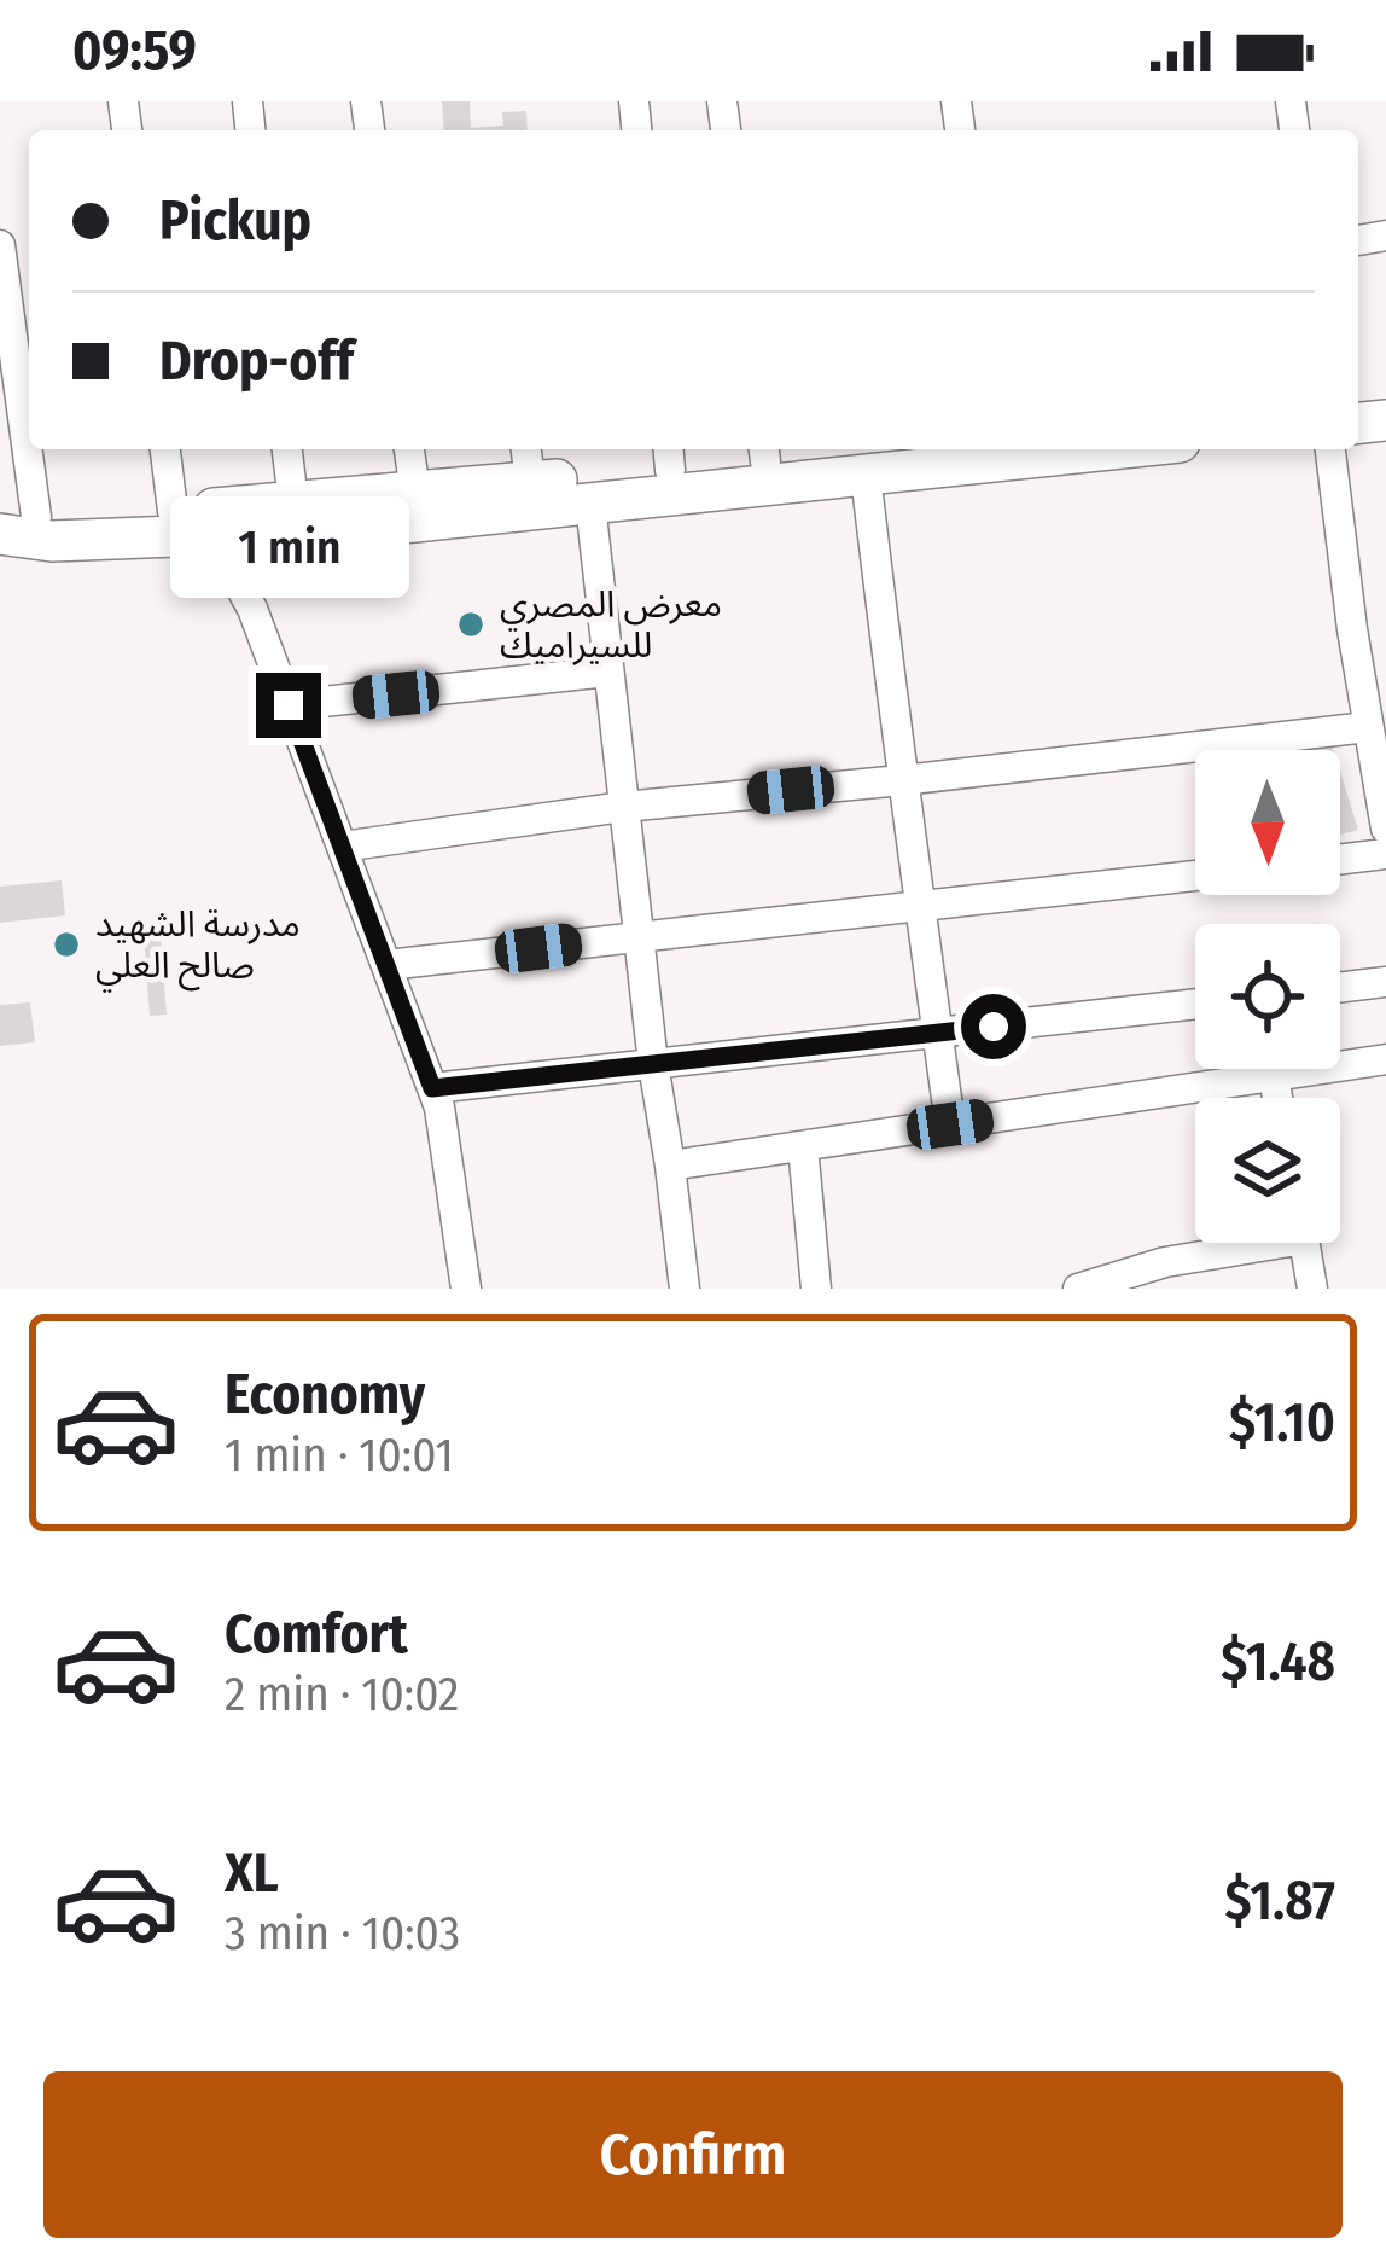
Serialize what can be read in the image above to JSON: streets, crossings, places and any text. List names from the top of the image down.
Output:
{
  "places": ["معرض المصري للسيراميك", "مدرسة الشهيد صالح العلي"],
  "north": "bottom",
  "page": {
    "status": "09:59",
    "banner": ["Pickup", "Drop-off"],
    "bubble": "1 min",
    "list": [
      {
        "name": "Economy",
        "note": "1 min · 10:01",
        "value": "$1.10"
      },
      {
        "name": "Comfort",
        "note": "2 min · 10:02",
        "value": "$1.48"
      },
      {
        "name": "XL",
        "note": "3 min · 10:03",
        "value": "$1.87"
      }
    ],
    "buttons": "Confirm"
  }
}
